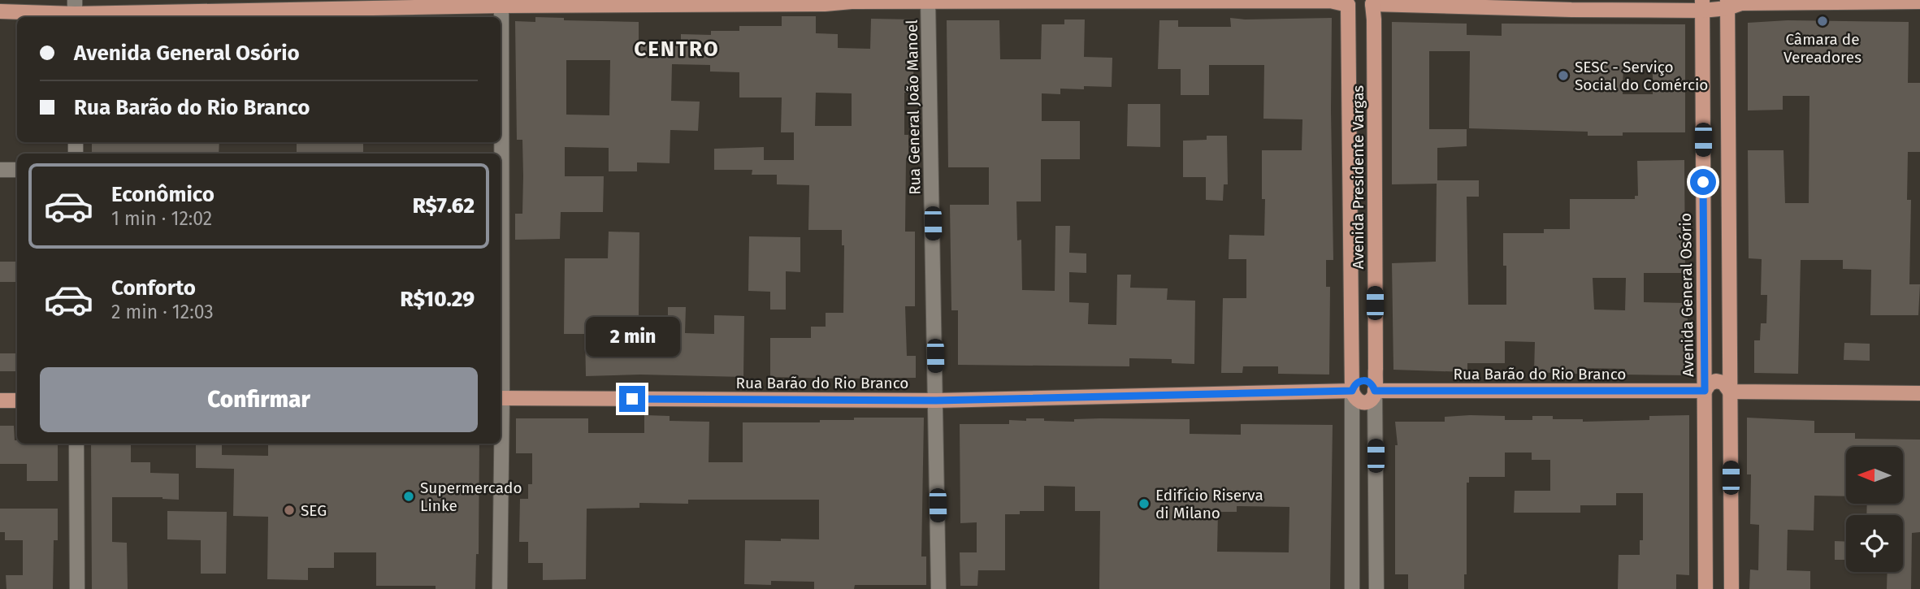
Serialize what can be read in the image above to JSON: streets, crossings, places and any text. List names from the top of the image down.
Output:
{
  "streets": {
    "main road": ["Avenida Presidente Vargas", "Avenida General Osório", "Rua Barão do Rio Branco"],
    "street": ["Rua General João Manoel"]
  },
  "crossings": [
    ["Rua General João Manoel", "Rua Barão do Rio Branco"],
    ["Avenida Presidente Vargas", "Rua Barão do Rio Branco"],
    ["Avenida General Osório", "Rua Barão do Rio Branco"]
  ],
  "districts": ["CENTRO"],
  "places": [
    "Câmara de Vereadores",
    "SESC - Serviço Social do Comércio",
    "Supermercado Linke",
    "Edifício Riserva di Milano",
    "SEG"
  ],
  "north": "left",
  "page": {
    "banner": ["Avenida General Osório", "Rua Barão do Rio Branco"],
    "list": [
      {
        "name": "Econômico",
        "note": "1 min · 12:02",
        "value": "R$7.62"
      },
      {
        "name": "Conforto",
        "note": "2 min · 12:03",
        "value": "R$10.29"
      }
    ],
    "bubble": "2 min",
    "buttons": "Confirmar"
  }
}
